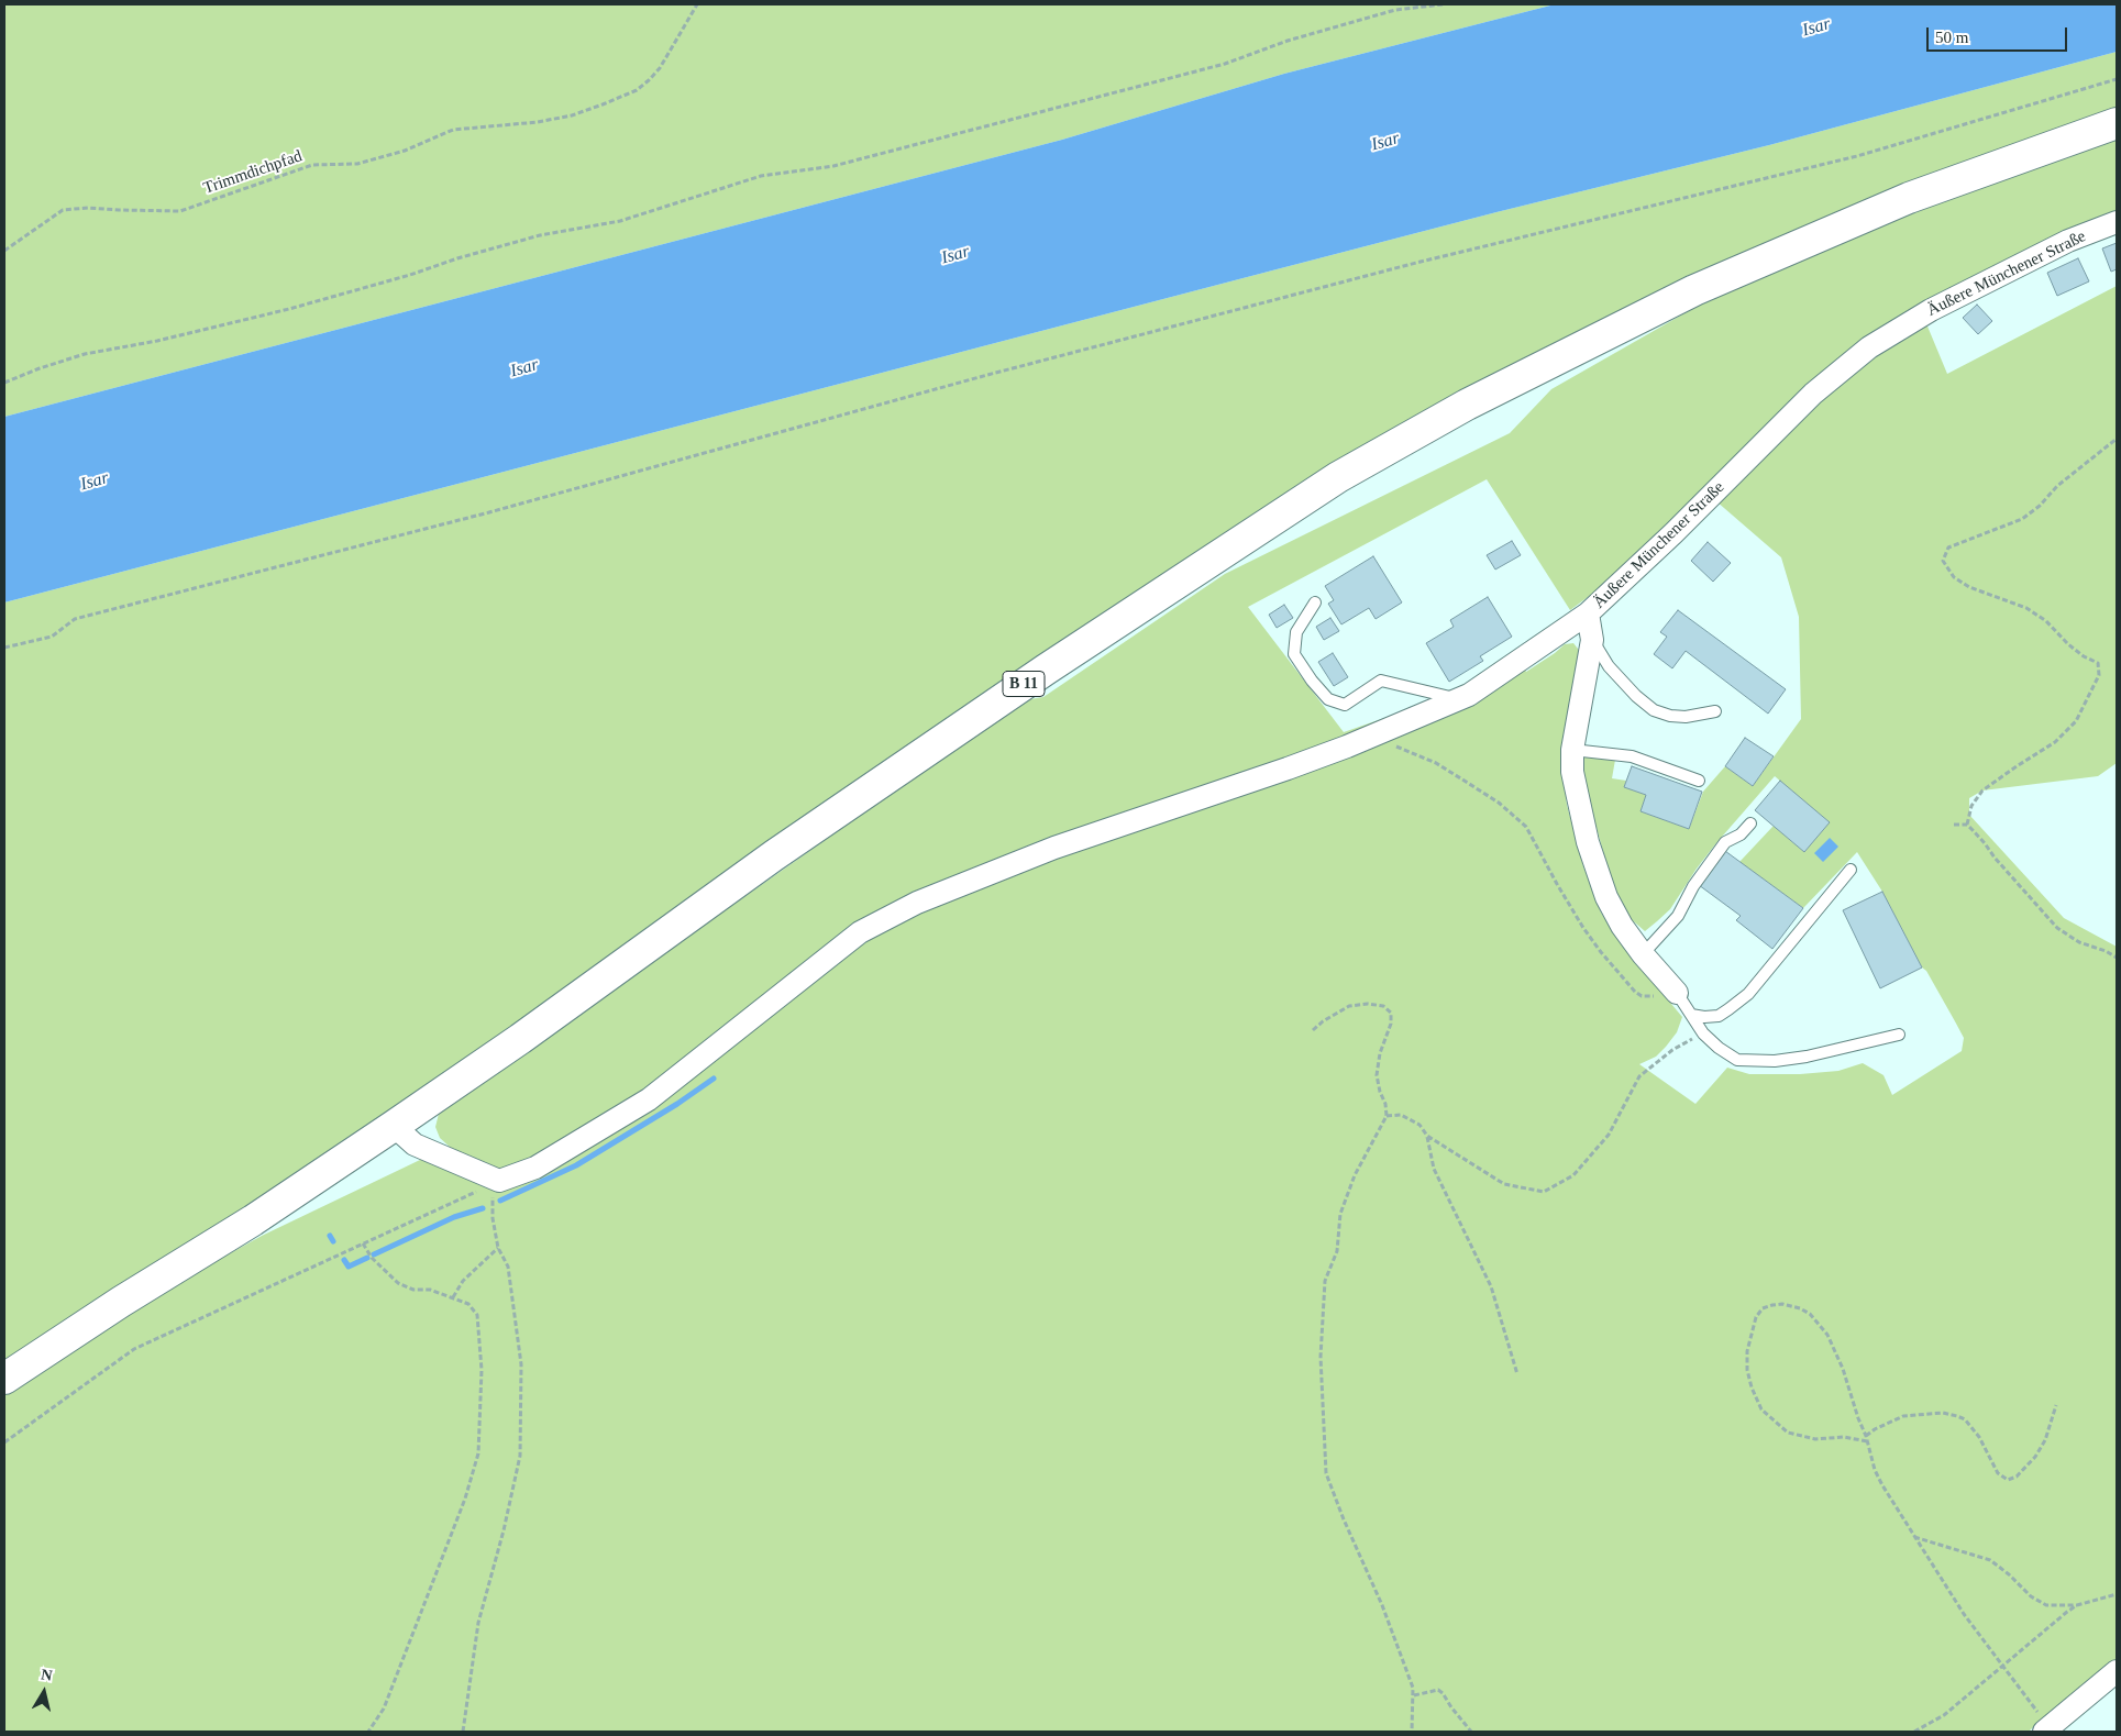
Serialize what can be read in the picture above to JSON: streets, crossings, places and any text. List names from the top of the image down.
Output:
{
  "streets": {
    "main road": ["B 11"],
    "street": ["Äußere Münchener Straße"],
    "path": ["Trimmdichpfad"]
  },
  "water": ["Isar"],
  "scale_bar": "50 m",
  "north": "top"
}
